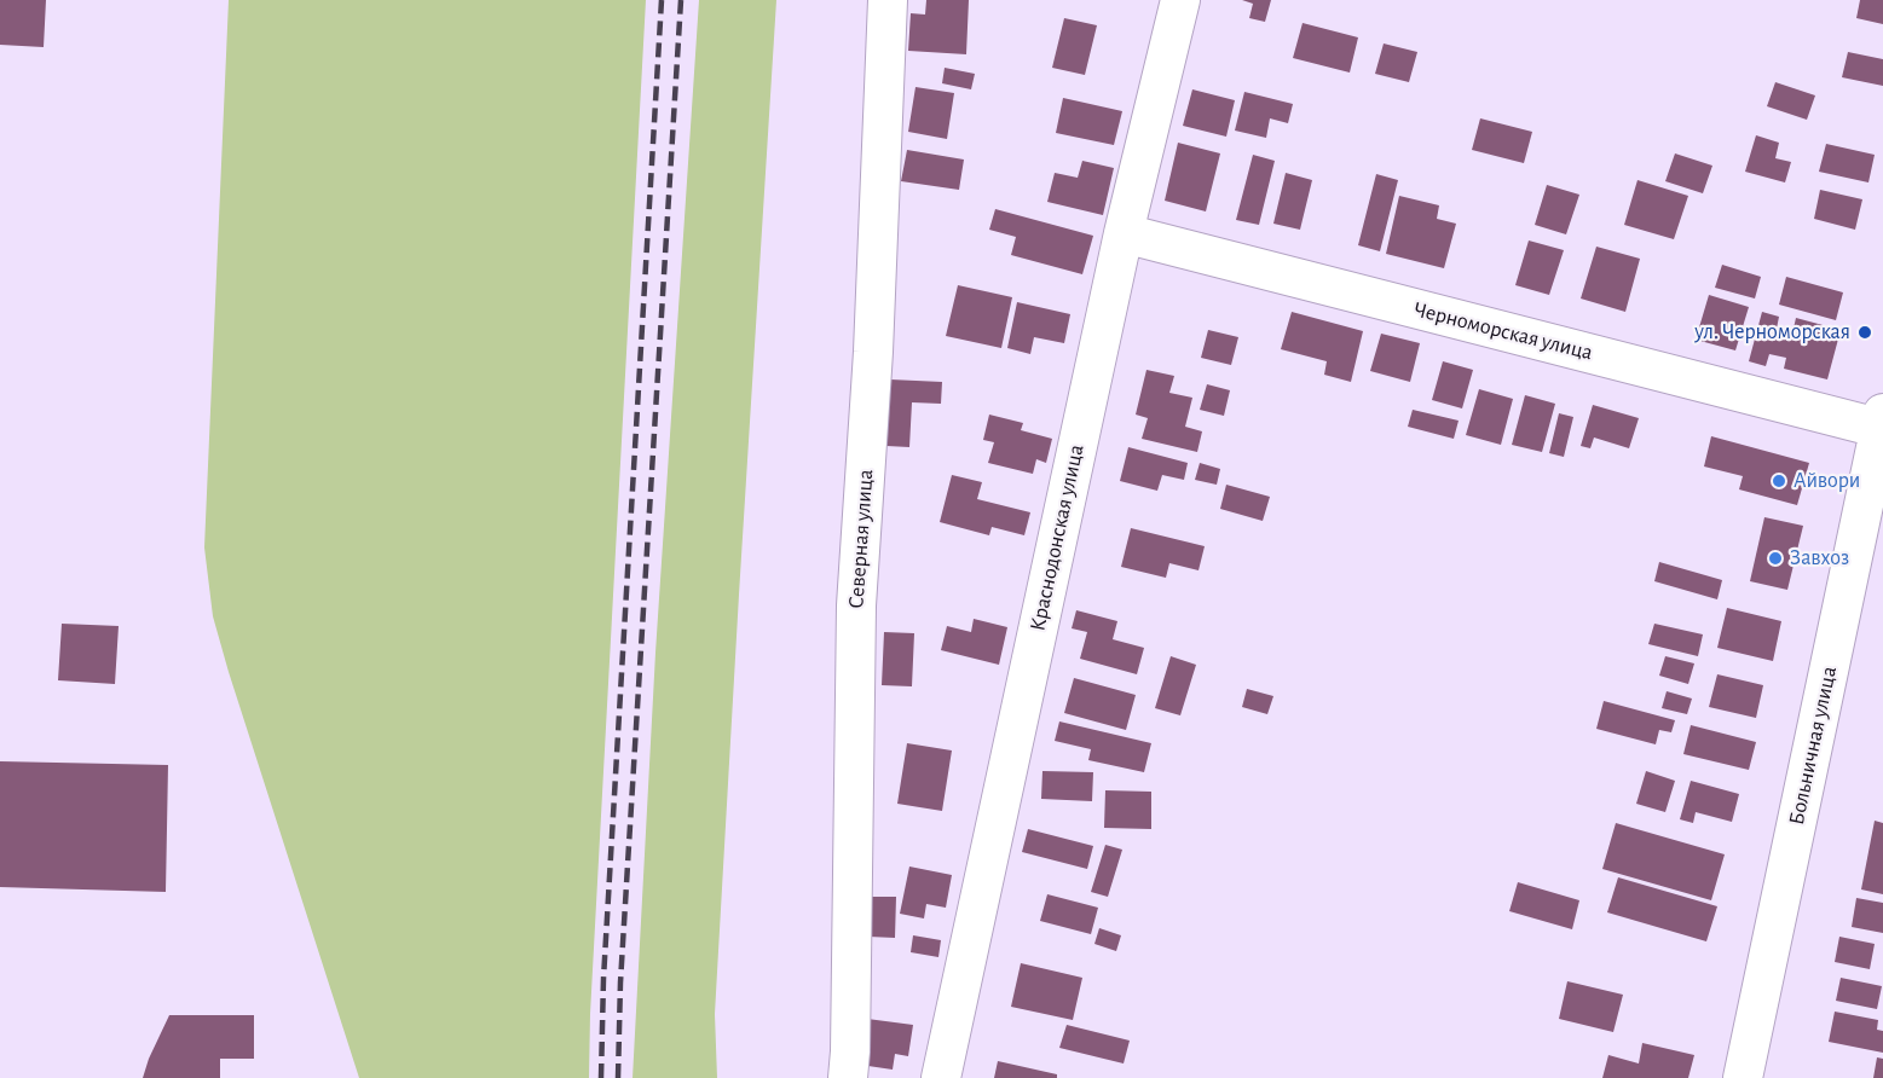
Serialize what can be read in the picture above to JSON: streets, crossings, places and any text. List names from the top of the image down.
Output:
{
  "streets": {
    "street": [
      "Черноморская улица",
      "Краснодонская улица",
      "Северная улица",
      "Больничная улица"
    ]
  },
  "crossings": [
    ["Черноморская улица", "Краснодонская улица"],
    ["Черноморская улица", "Больничная улица"]
  ],
  "places": ["ул. Черноморская", "Айвори", "Завхоз"]
}
